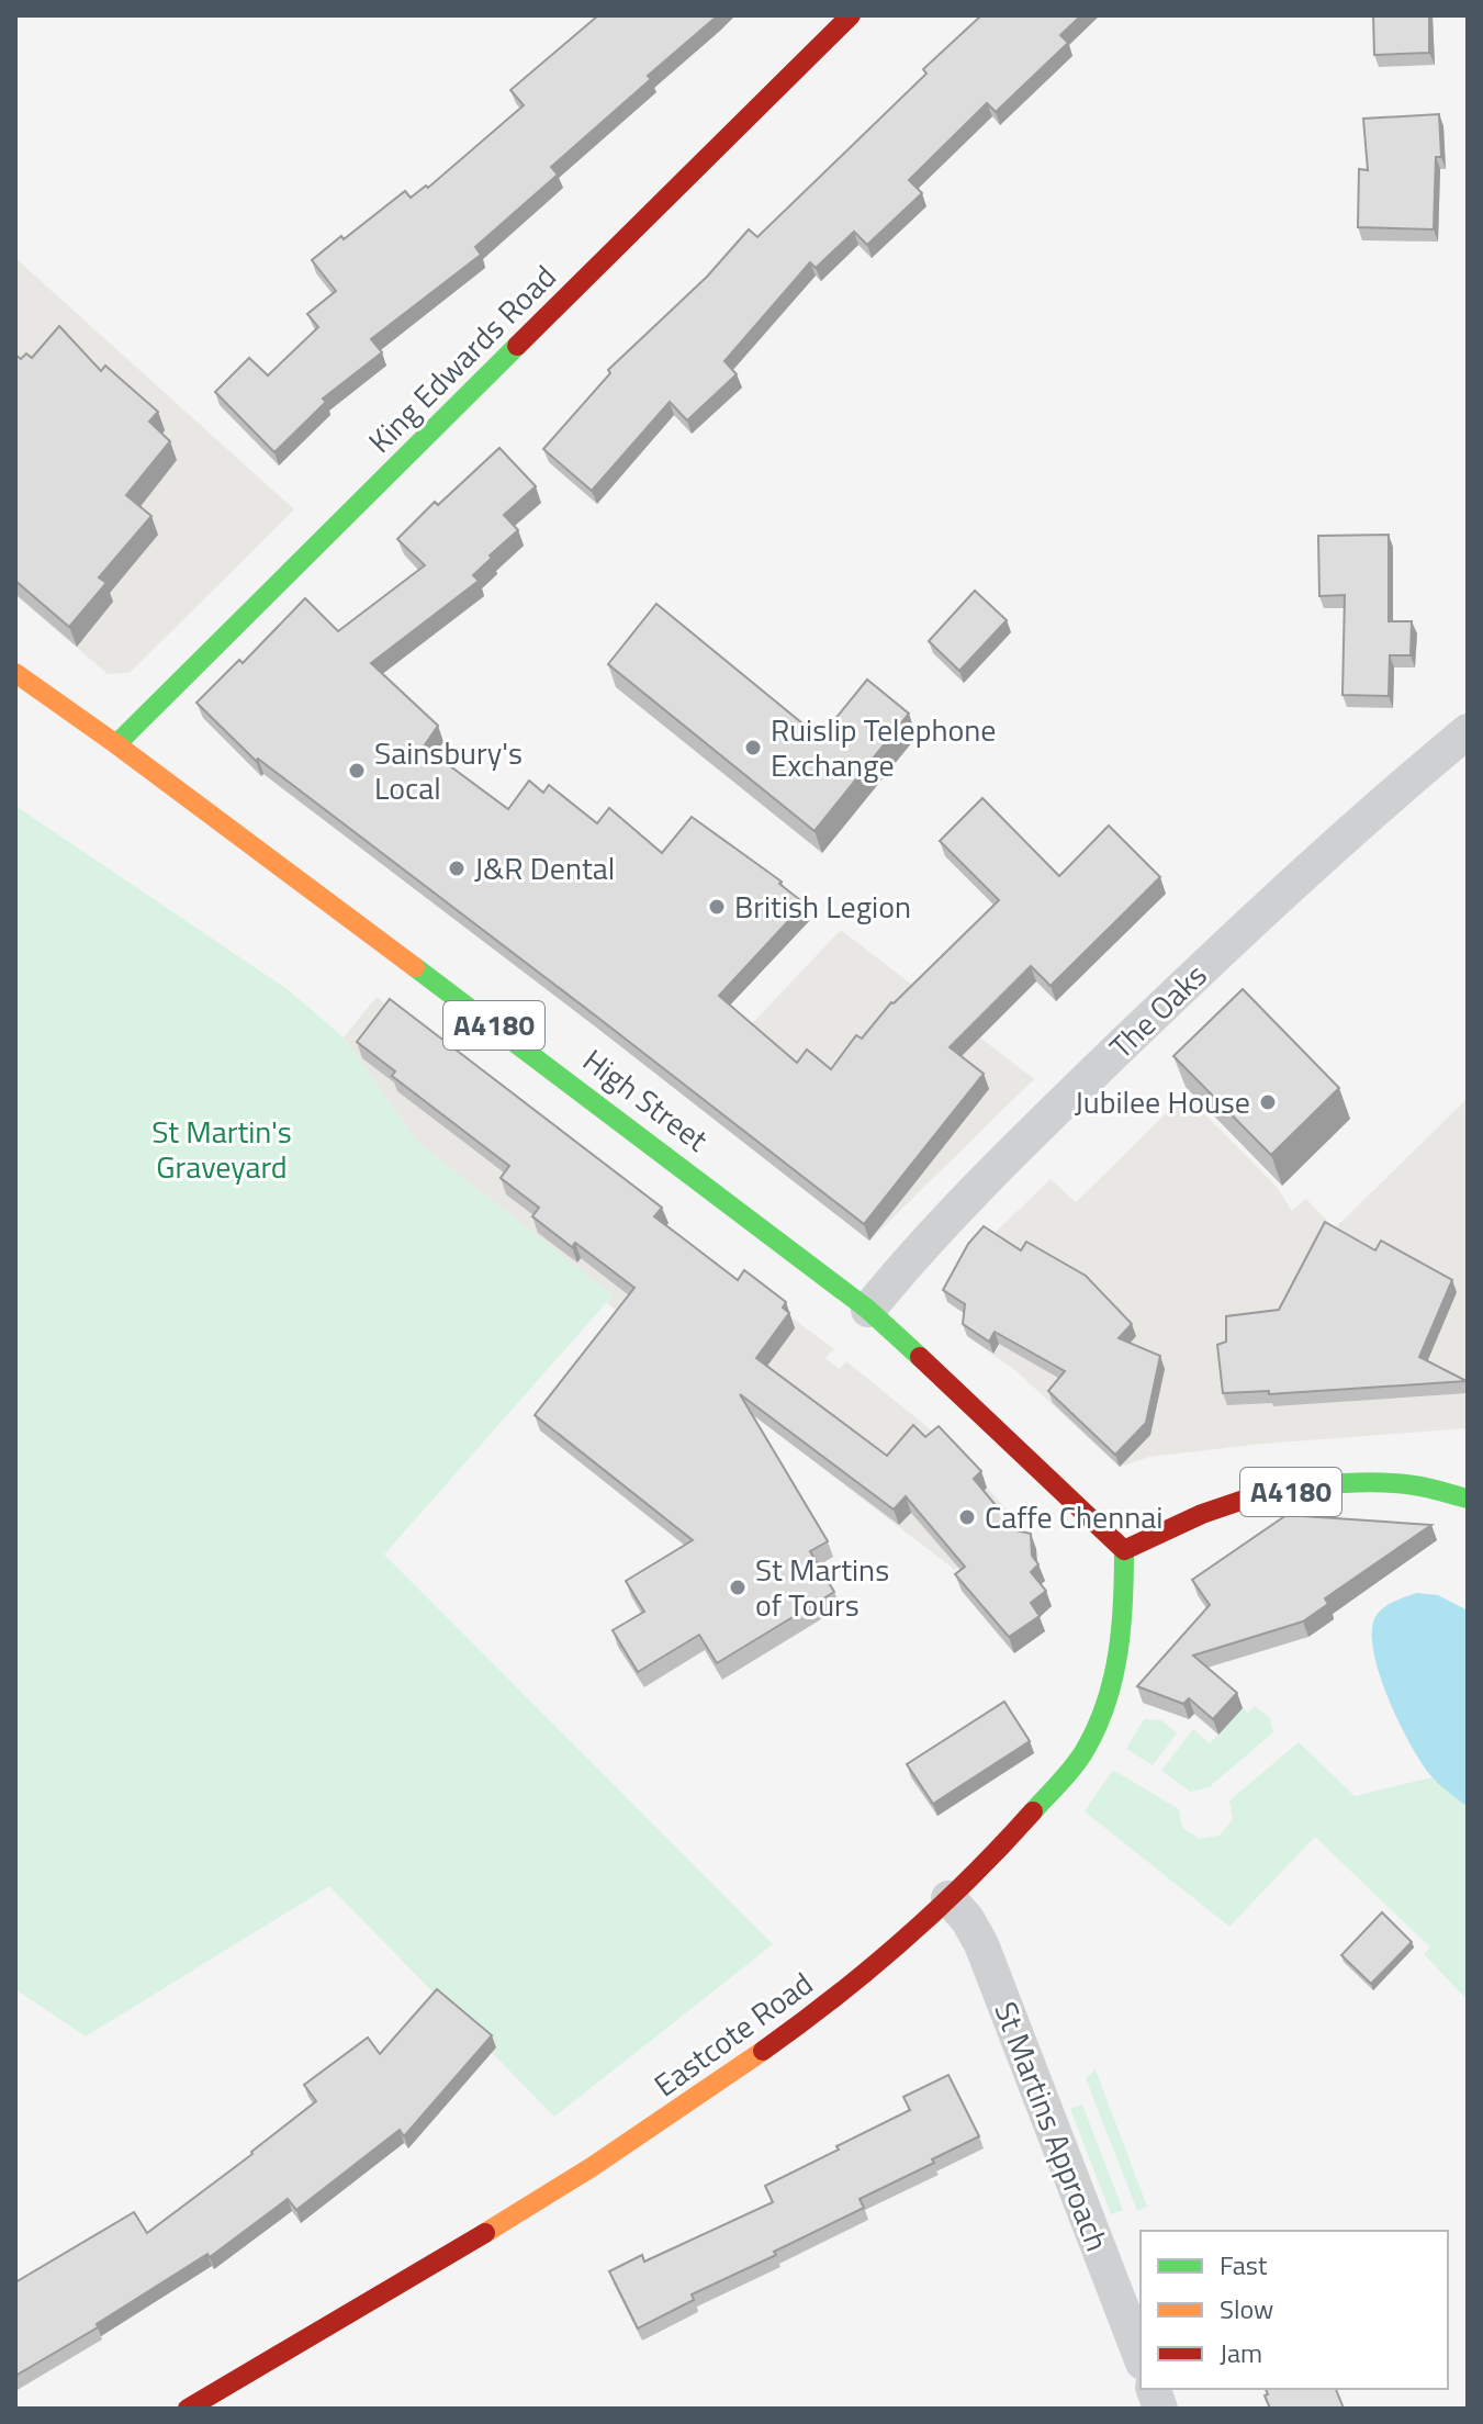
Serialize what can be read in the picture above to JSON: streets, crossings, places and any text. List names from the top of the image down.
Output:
{
  "streets": {
    "main road": [
      "King Edwards Road",
      "A4180",
      "High Street",
      "Eastcote Road"
    ],
    "street": ["The Oaks", "St Martins Approach"]
  },
  "crossings": [
    ["King Edwards Road", "High Street"],
    ["The Oaks", "High Street"],
    ["A4180", "High Street"],
    ["A4180", "Eastcote Road"],
    ["High Street", "Eastcote Road"],
    ["Eastcote Road", "St Martins Approach"]
  ],
  "parks": ["St Martin's Graveyard"],
  "places": [
    "Ruislip Telephone Exchange",
    "Sainsbury's Local",
    "J&R Dental",
    "British Legion",
    "Jubilee House",
    "Caffe Chennai",
    "St Martins of Tours"
  ],
  "legend": ["Fast", "Slow", "Jam"]
}
